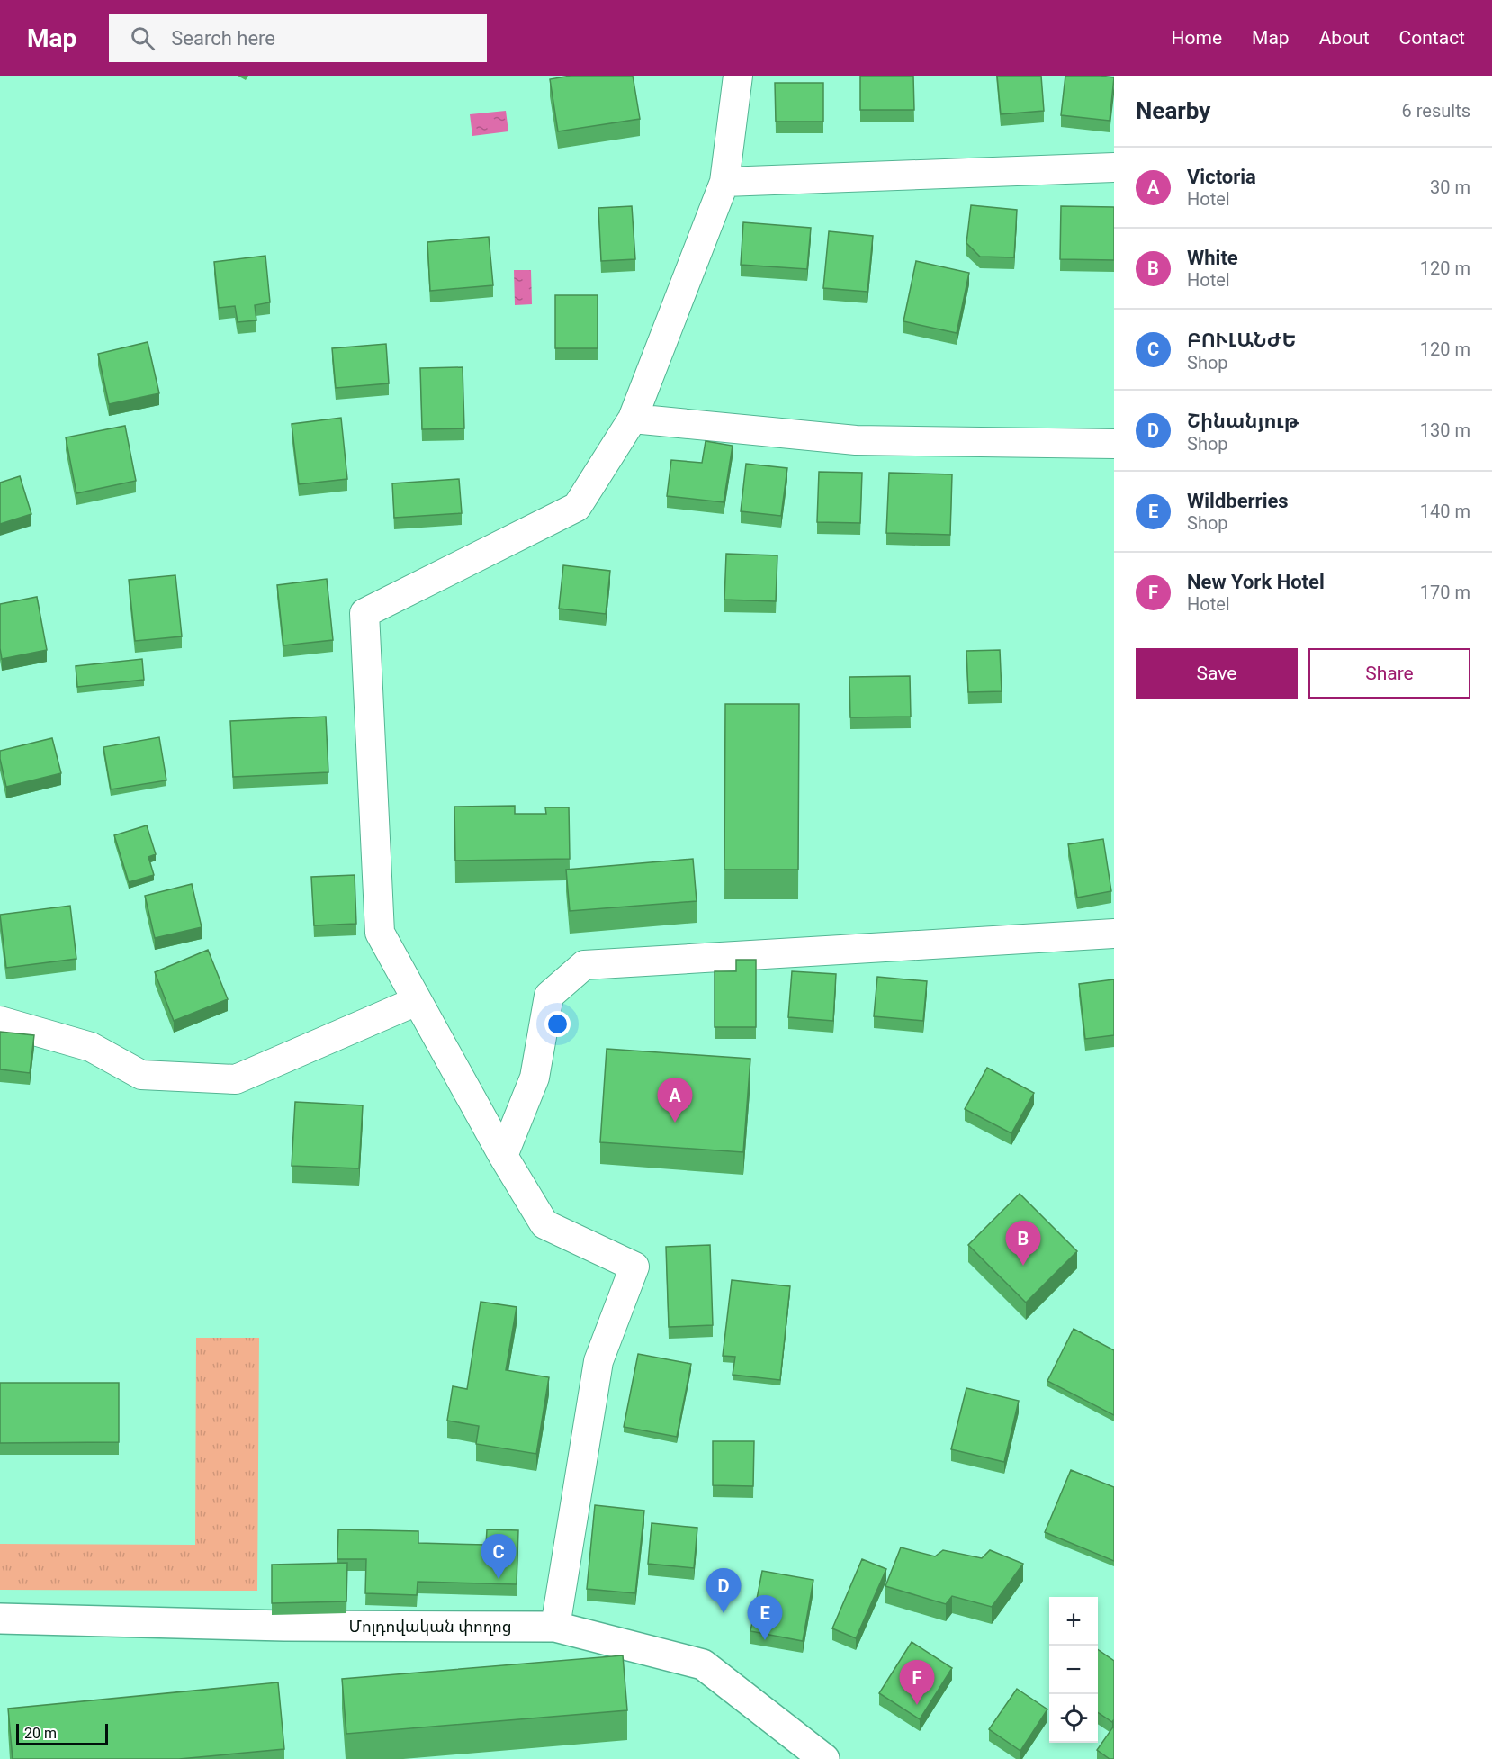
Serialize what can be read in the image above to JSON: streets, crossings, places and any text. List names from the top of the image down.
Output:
{
  "streets": {
    "street": ["Մոլդովական փողոց"]
  },
  "scale_bar": "20 m",
  "page": {
    "header": "Map",
    "search": "Search here",
    "nav": [
      "Home",
      "Map",
      "About",
      "Contact"
    ],
    "heading": ["Nearby", "6 results"],
    "list": [
      {
        "mark": "A",
        "name": "Victoria",
        "note": "Hotel",
        "value": "30 m"
      },
      {
        "mark": "B",
        "name": "White",
        "note": "Hotel",
        "value": "120 m"
      },
      {
        "mark": "C",
        "name": "ԲՈՒԼԱՆԺԵ",
        "note": "Shop",
        "value": "120 m"
      },
      {
        "mark": "D",
        "name": "Շինանյութ",
        "note": "Shop",
        "value": "130 m"
      },
      {
        "mark": "E",
        "name": "Wildberries",
        "note": "Shop",
        "value": "140 m"
      },
      {
        "mark": "F",
        "name": "New York Hotel",
        "note": "Hotel",
        "value": "170 m"
      }
    ],
    "buttons": ["Save", "Share"],
    "pins": [
      "A",
      "B",
      "C",
      "D",
      "E",
      "F"
    ],
    "map_buttons": ["+", "−"],
    "scale": "20 m"
  }
}
